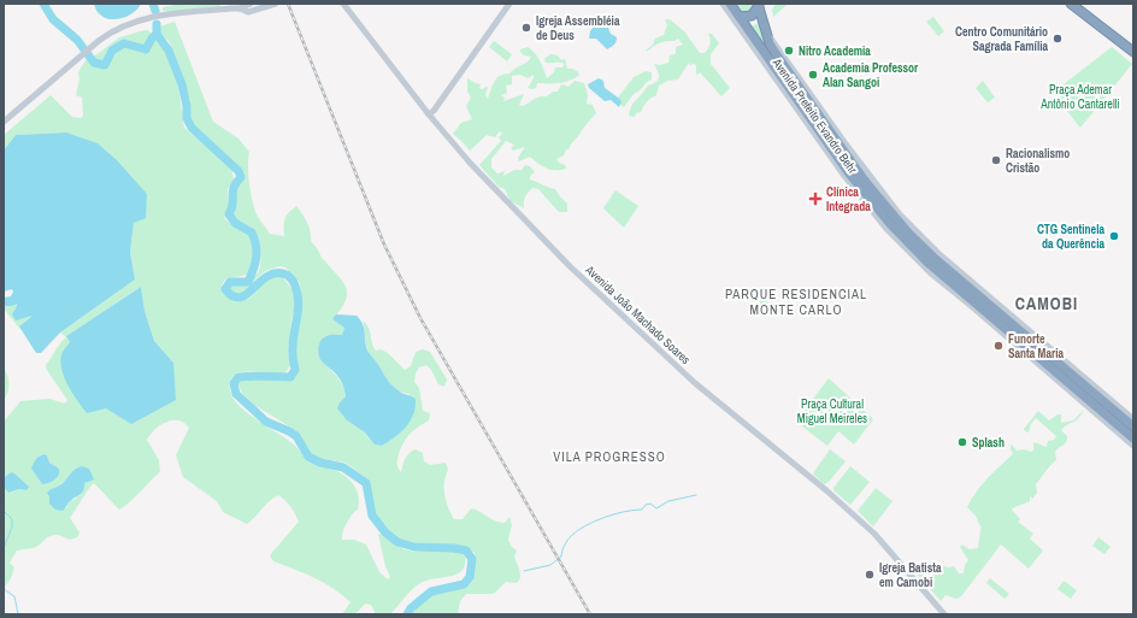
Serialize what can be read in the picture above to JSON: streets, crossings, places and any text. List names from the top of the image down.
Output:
{
  "streets": {
    "highway": ["Avenida Prefeito Evandro Behr"],
    "main road": ["Avenida João Machado Soares"]
  },
  "districts": ["PARQUE RESIDENCIAL MONTE CARLO", "CAMOBI", "VILA PROGRESSO"],
  "parks": ["Praça Ademar Antônio Cantarelli", "Praça Cultural Miguel Meireles"],
  "places": {
    "other": [
      "Igreja Assembléia de Deus",
      "Centro Comunitário Sagrada Família",
      "Nitro Academia",
      "Academia Professor Alan Sangoi",
      "Racionalismo Cristão",
      "CTG Sentinela da Querência",
      "Funorte Santa Maria",
      "Splash",
      "Igreja Batista em Camobi"
    ],
    "health": ["Clínica Integrada"]
  }
}
